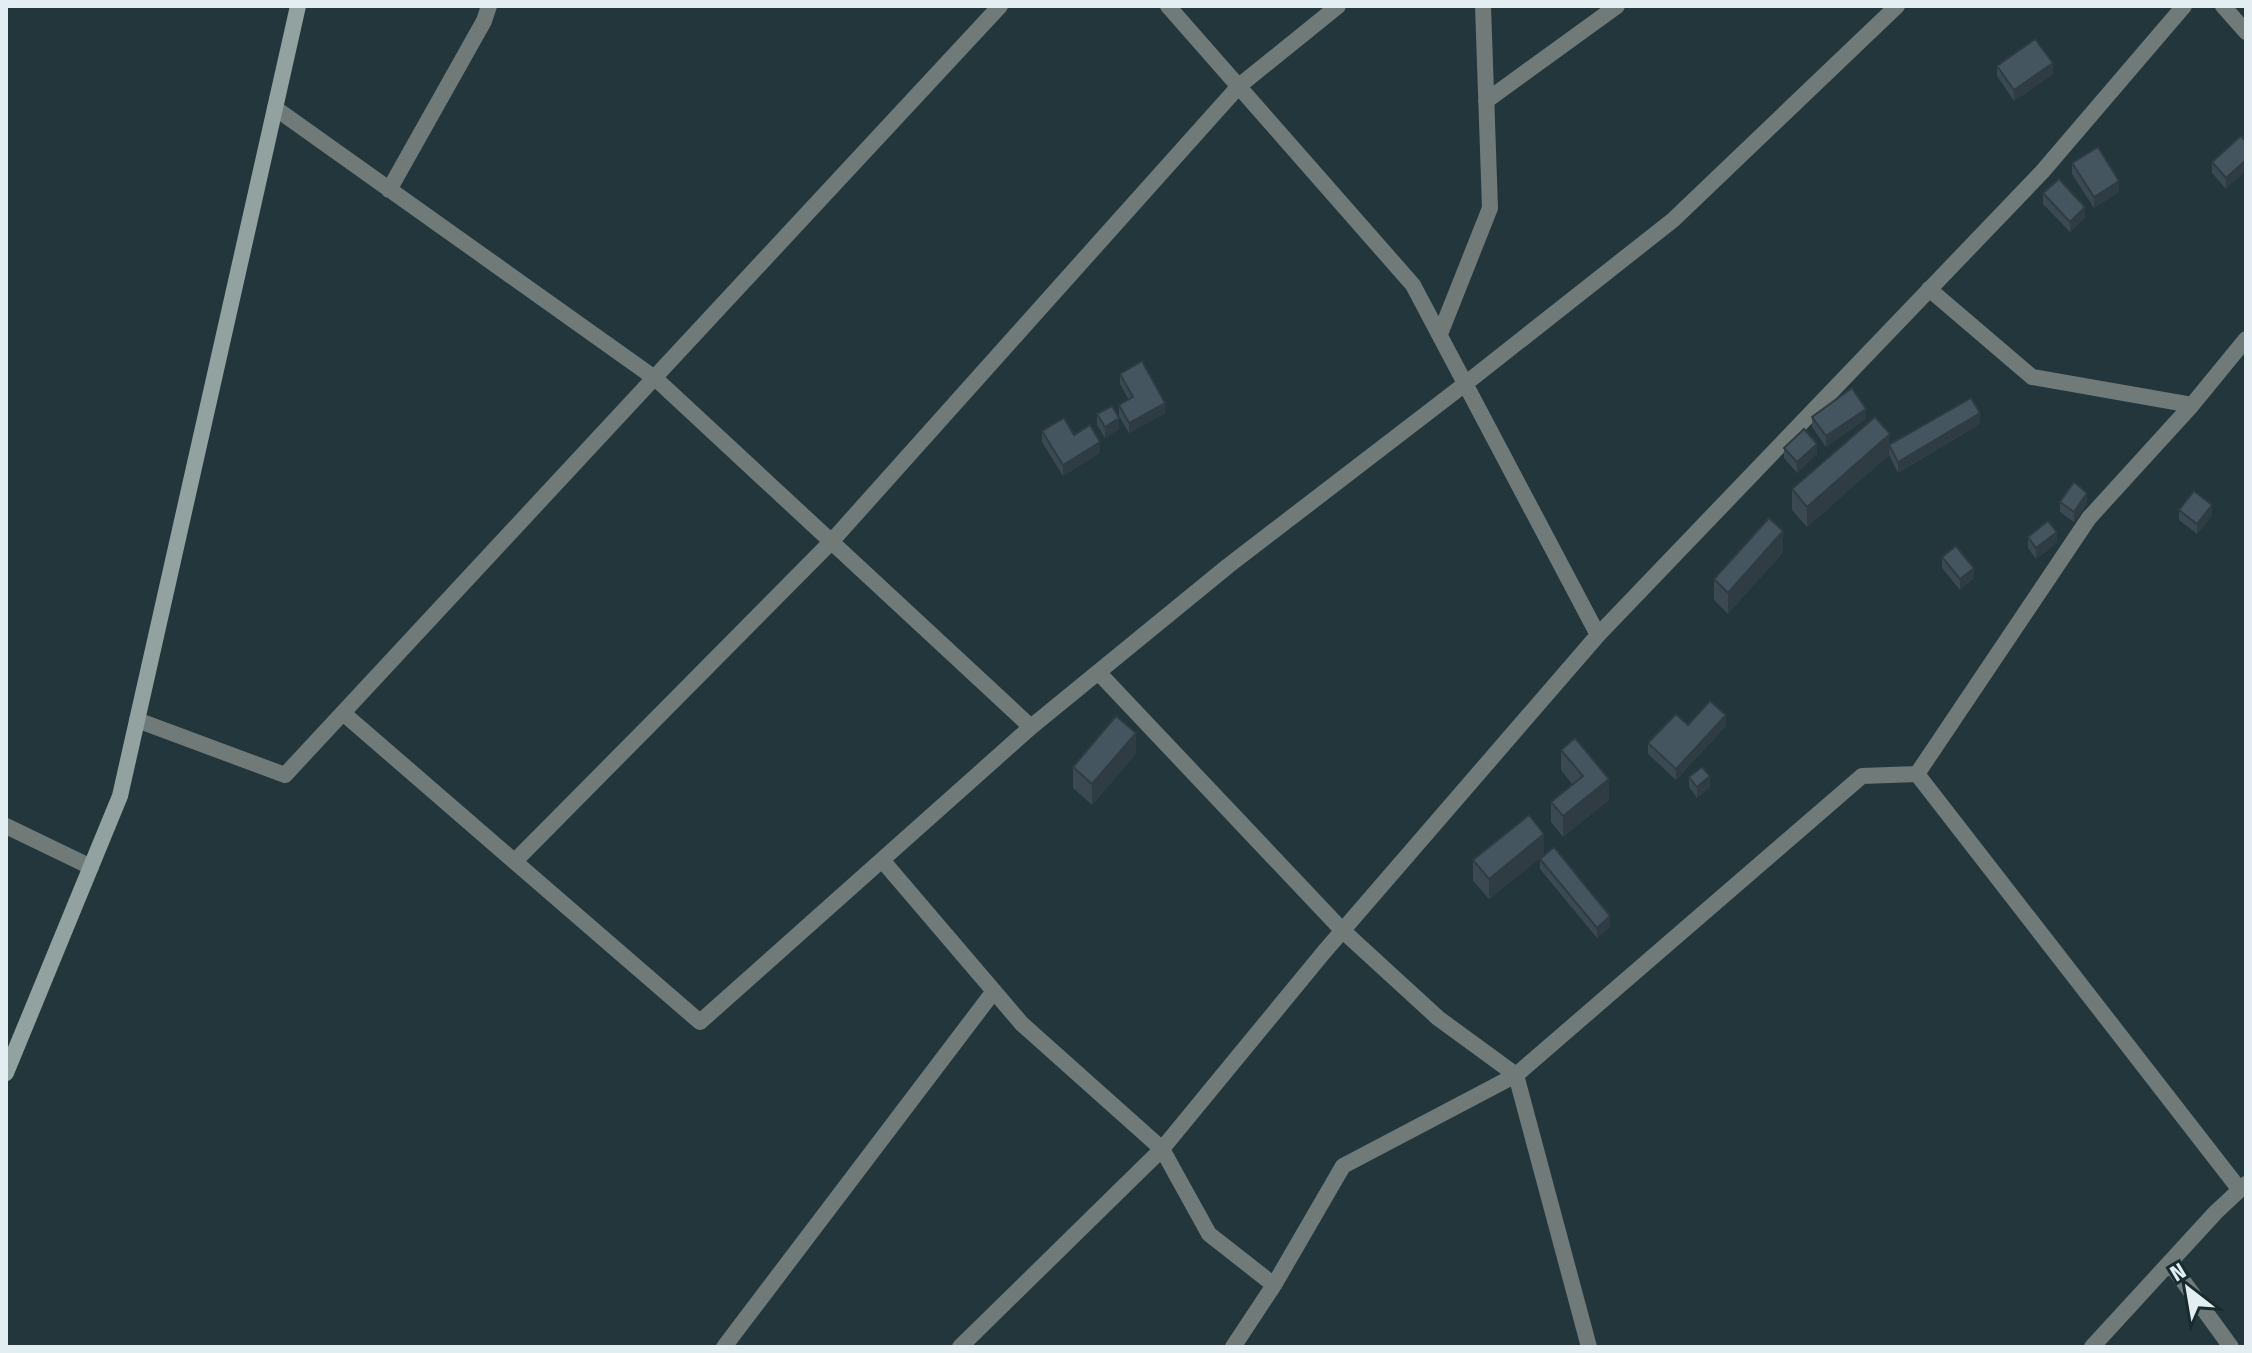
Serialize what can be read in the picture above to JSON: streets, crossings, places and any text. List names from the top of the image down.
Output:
{
  "north": "top left"
}
